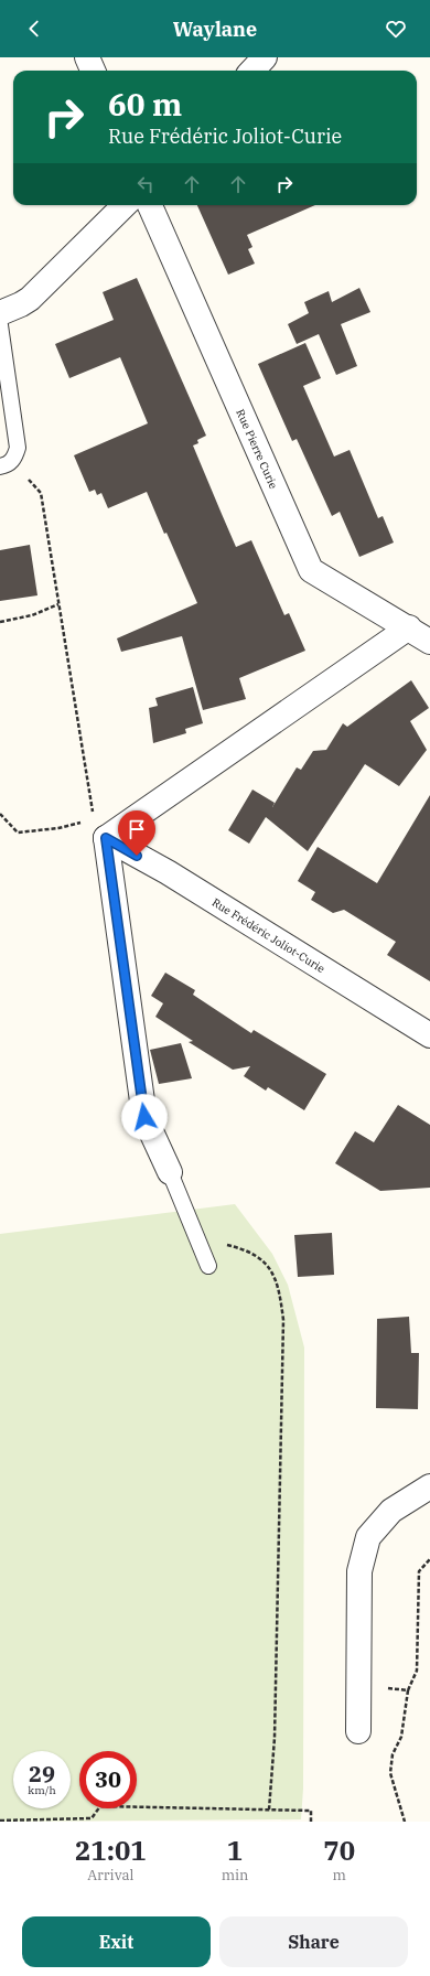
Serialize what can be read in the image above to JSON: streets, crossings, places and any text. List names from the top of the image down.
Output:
{
  "streets": {
    "street": ["Rue Pierre Curie", "Rue Frédéric Joliot-Curie"]
  },
  "page": {
    "header": "Waylane",
    "turn": ["60 m", "Rue Frédéric Joliot-Curie"],
    "speed": "29 km/h",
    "limit": "30",
    "eta": [
      "21:01",
      "Arrival",
      "1",
      "min",
      "70",
      "m"
    ],
    "buttons": ["Exit", "Share"]
  }
}
